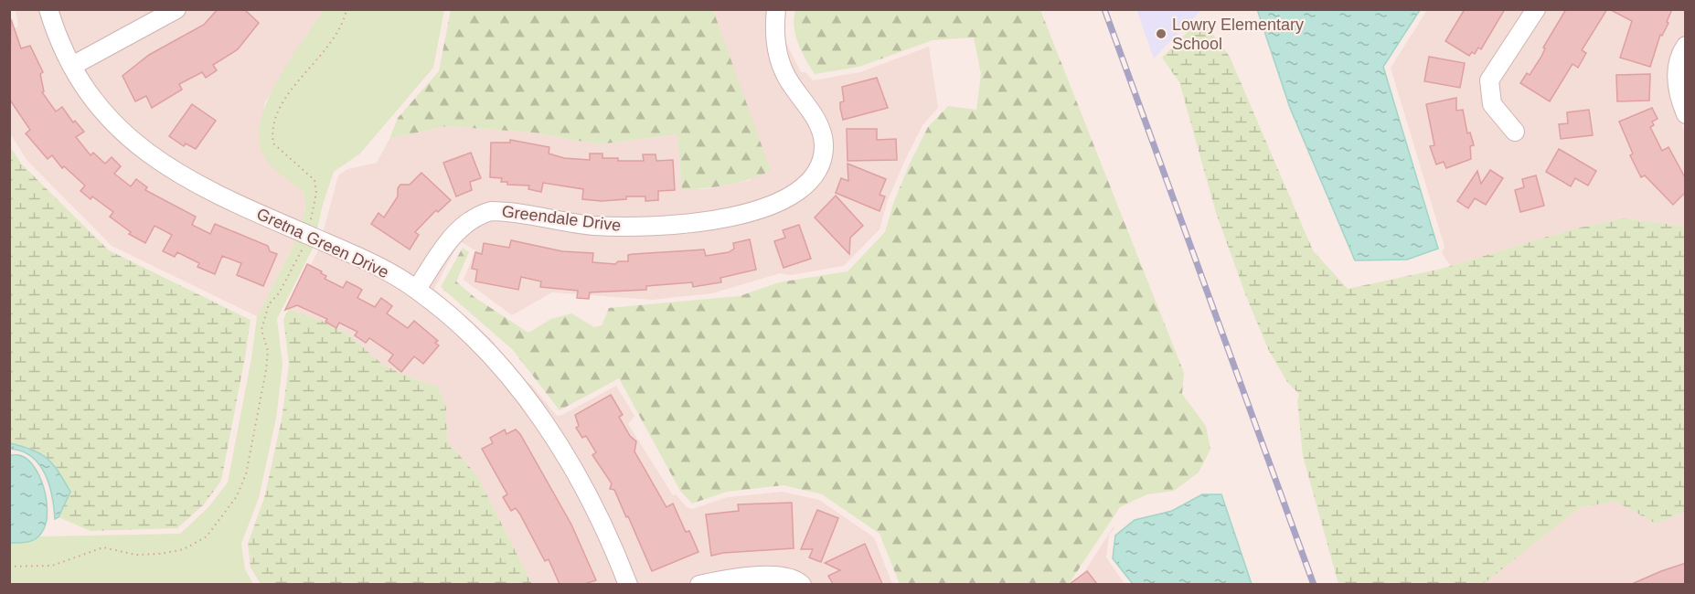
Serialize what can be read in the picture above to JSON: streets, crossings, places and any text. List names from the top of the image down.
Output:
{
  "streets": {
    "street": ["Greendale Drive", "Gretna Green Drive"]
  },
  "crossings": [
    ["Greendale Drive", "Gretna Green Drive"]
  ],
  "places": ["Lowry Elementary School"]
}
